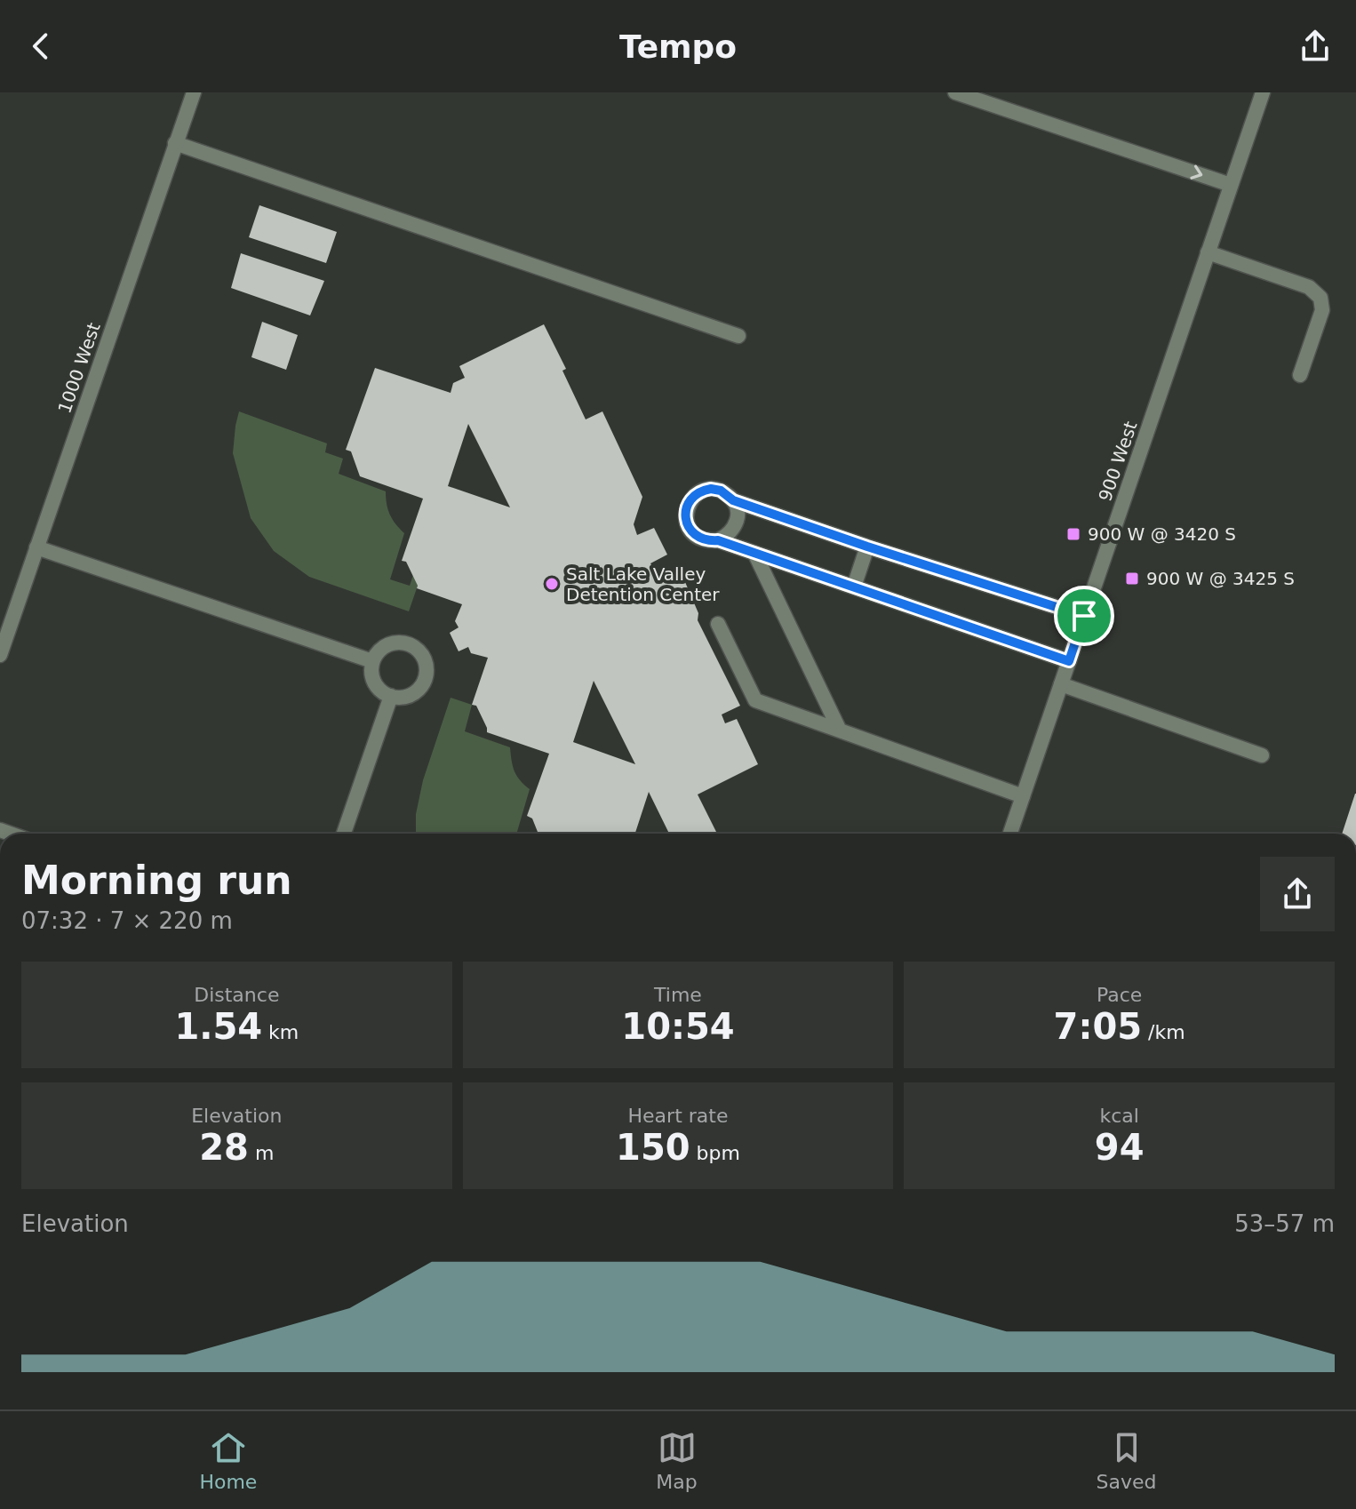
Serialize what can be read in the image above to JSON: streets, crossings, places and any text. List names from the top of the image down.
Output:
{
  "streets": {
    "street": ["1000 West", "900 West"]
  },
  "places": {
    "transit": ["900 W @ 3420 S", "900 W @ 3425 S"],
    "other": ["Salt Lake Valley Detention Center"]
  },
  "page": {
    "header": "Tempo",
    "heading": ["Morning run", "07:32 · 7 × 220 m"],
    "stats": [
      ["Distance", "1.54 km"],
      ["Time", "10:54"],
      ["Pace", "7:05 /km"],
      ["Elevation", "28 m"],
      ["Heart rate", "150 bpm"],
      ["kcal", "94"]
    ],
    "chart": ["Elevation", "53–57 m"],
    "tabs": ["Home", "Map", "Saved"]
  }
}
